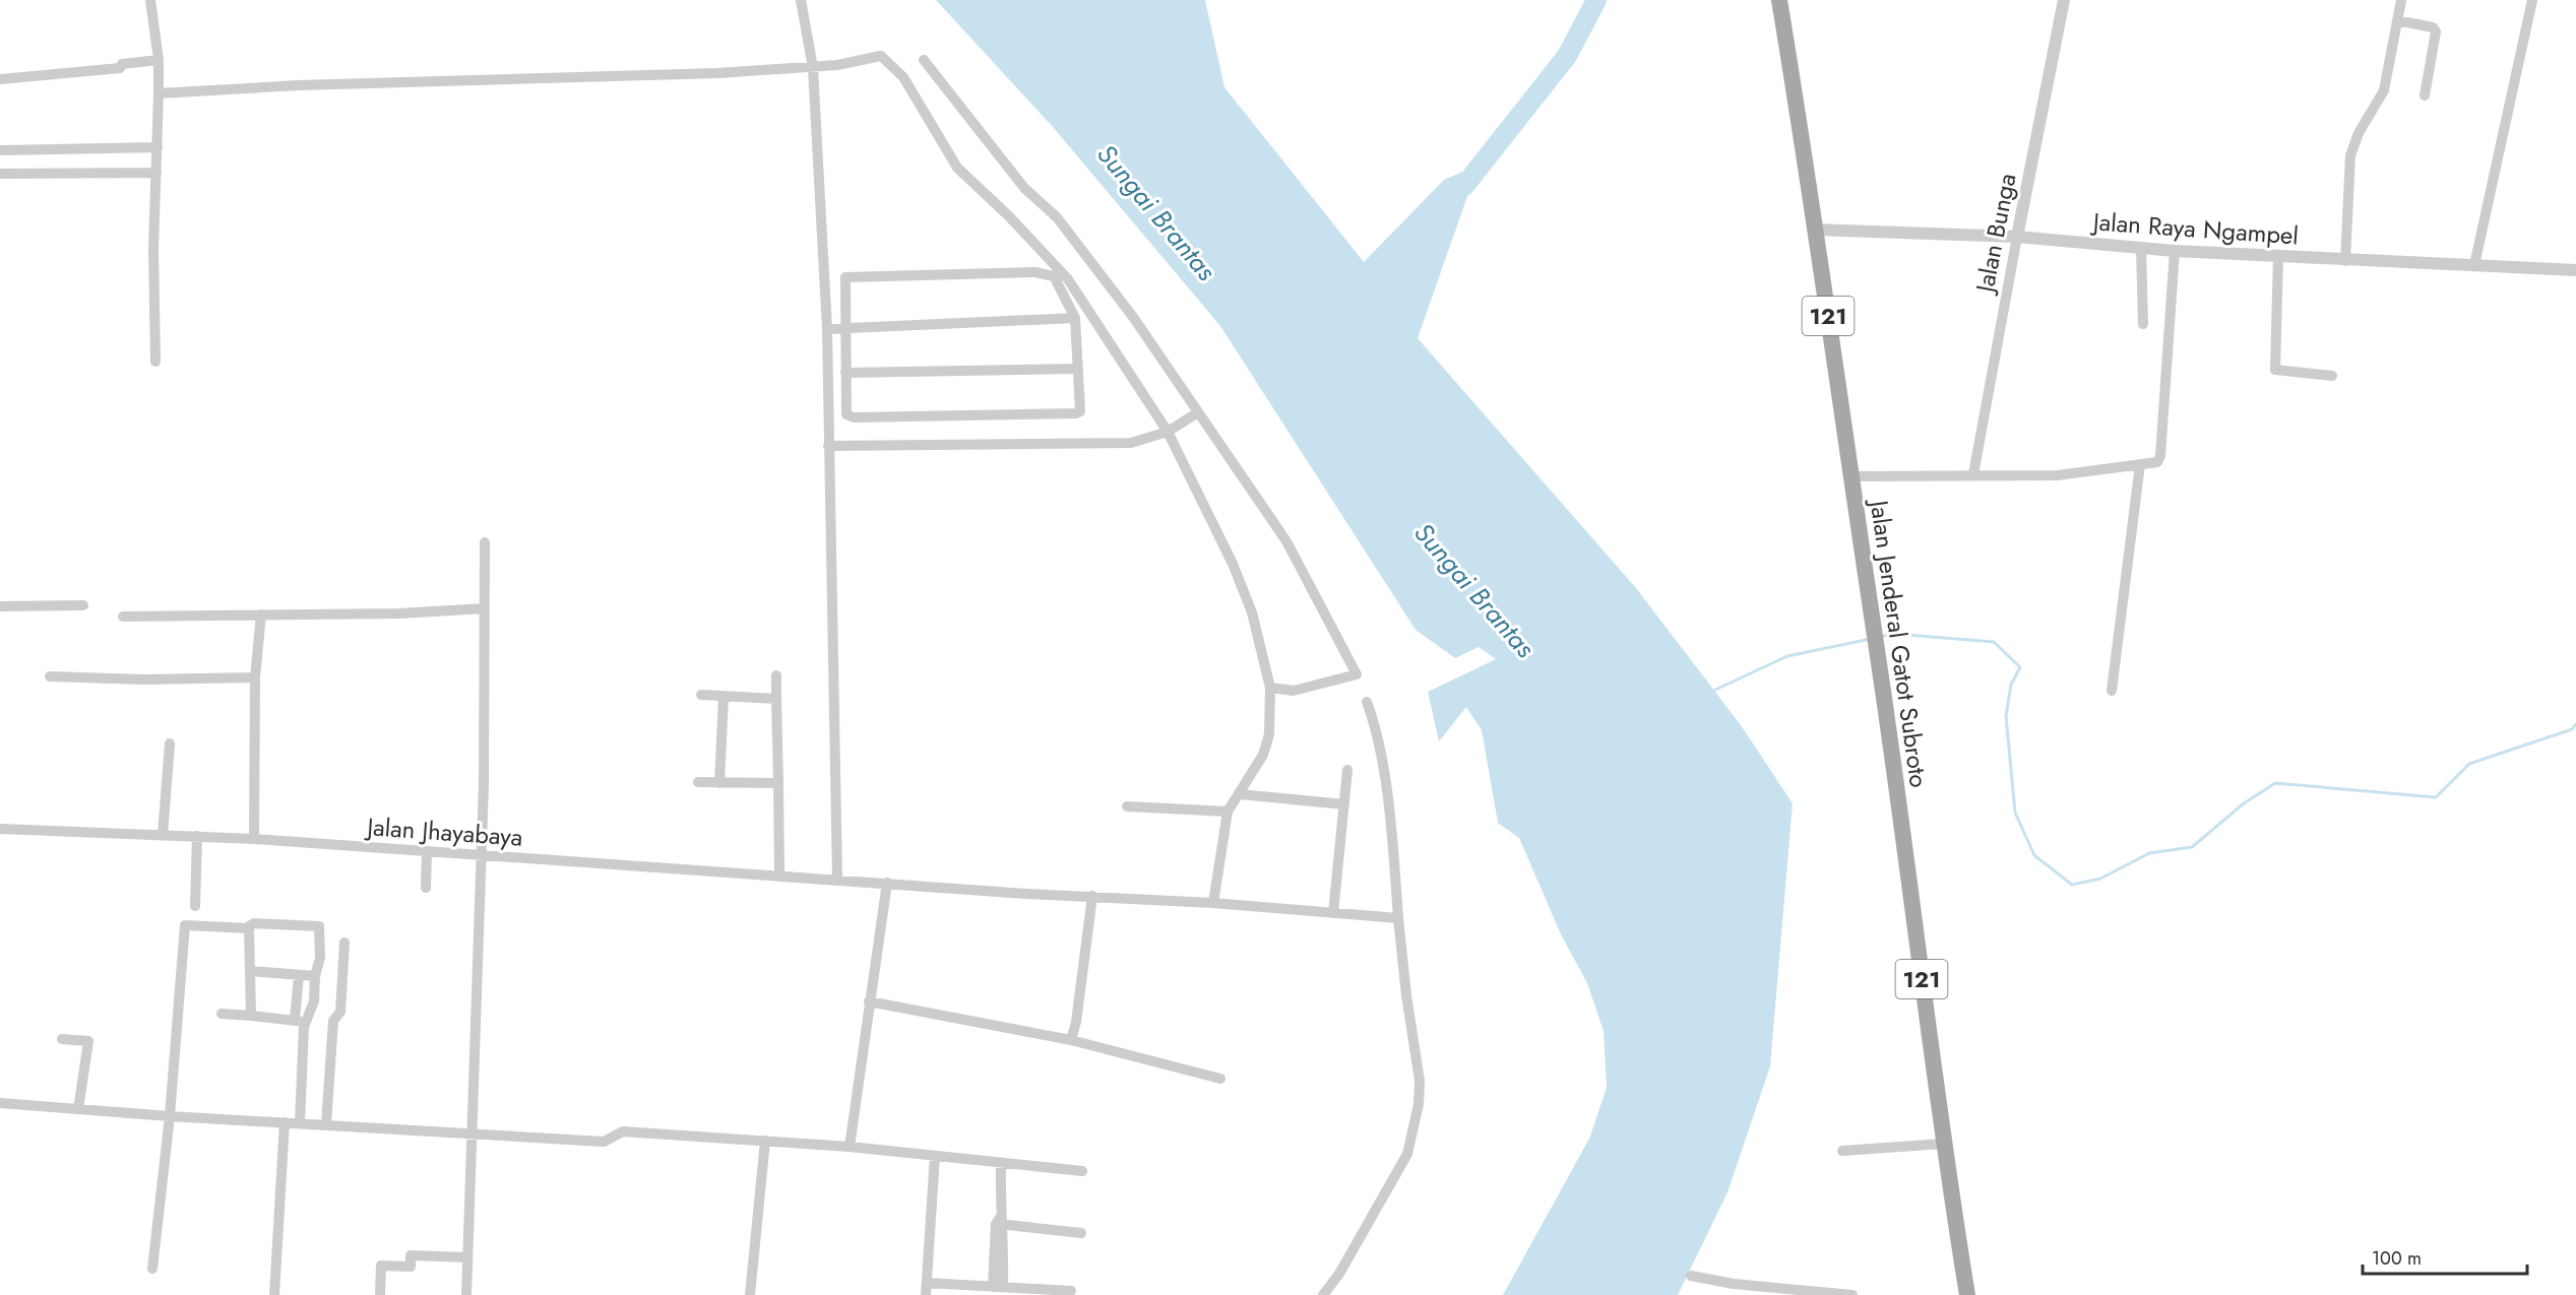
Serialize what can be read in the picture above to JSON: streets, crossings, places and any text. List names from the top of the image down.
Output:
{
  "streets": {
    "main road": ["121", "Jalan Jenderal Gatot Subroto"],
    "street": ["Jalan Raya Ngampel", "Jalan Bunga", "Jalan Jhayabaya"]
  },
  "crossings": [
    ["Jalan Raya Ngampel", "Jalan Bunga"],
    ["Jalan Raya Ngampel", "Jalan Jenderal Gatot Subroto"]
  ],
  "water": ["Sungai Brantas"],
  "scale_bar": "100 m"
}
